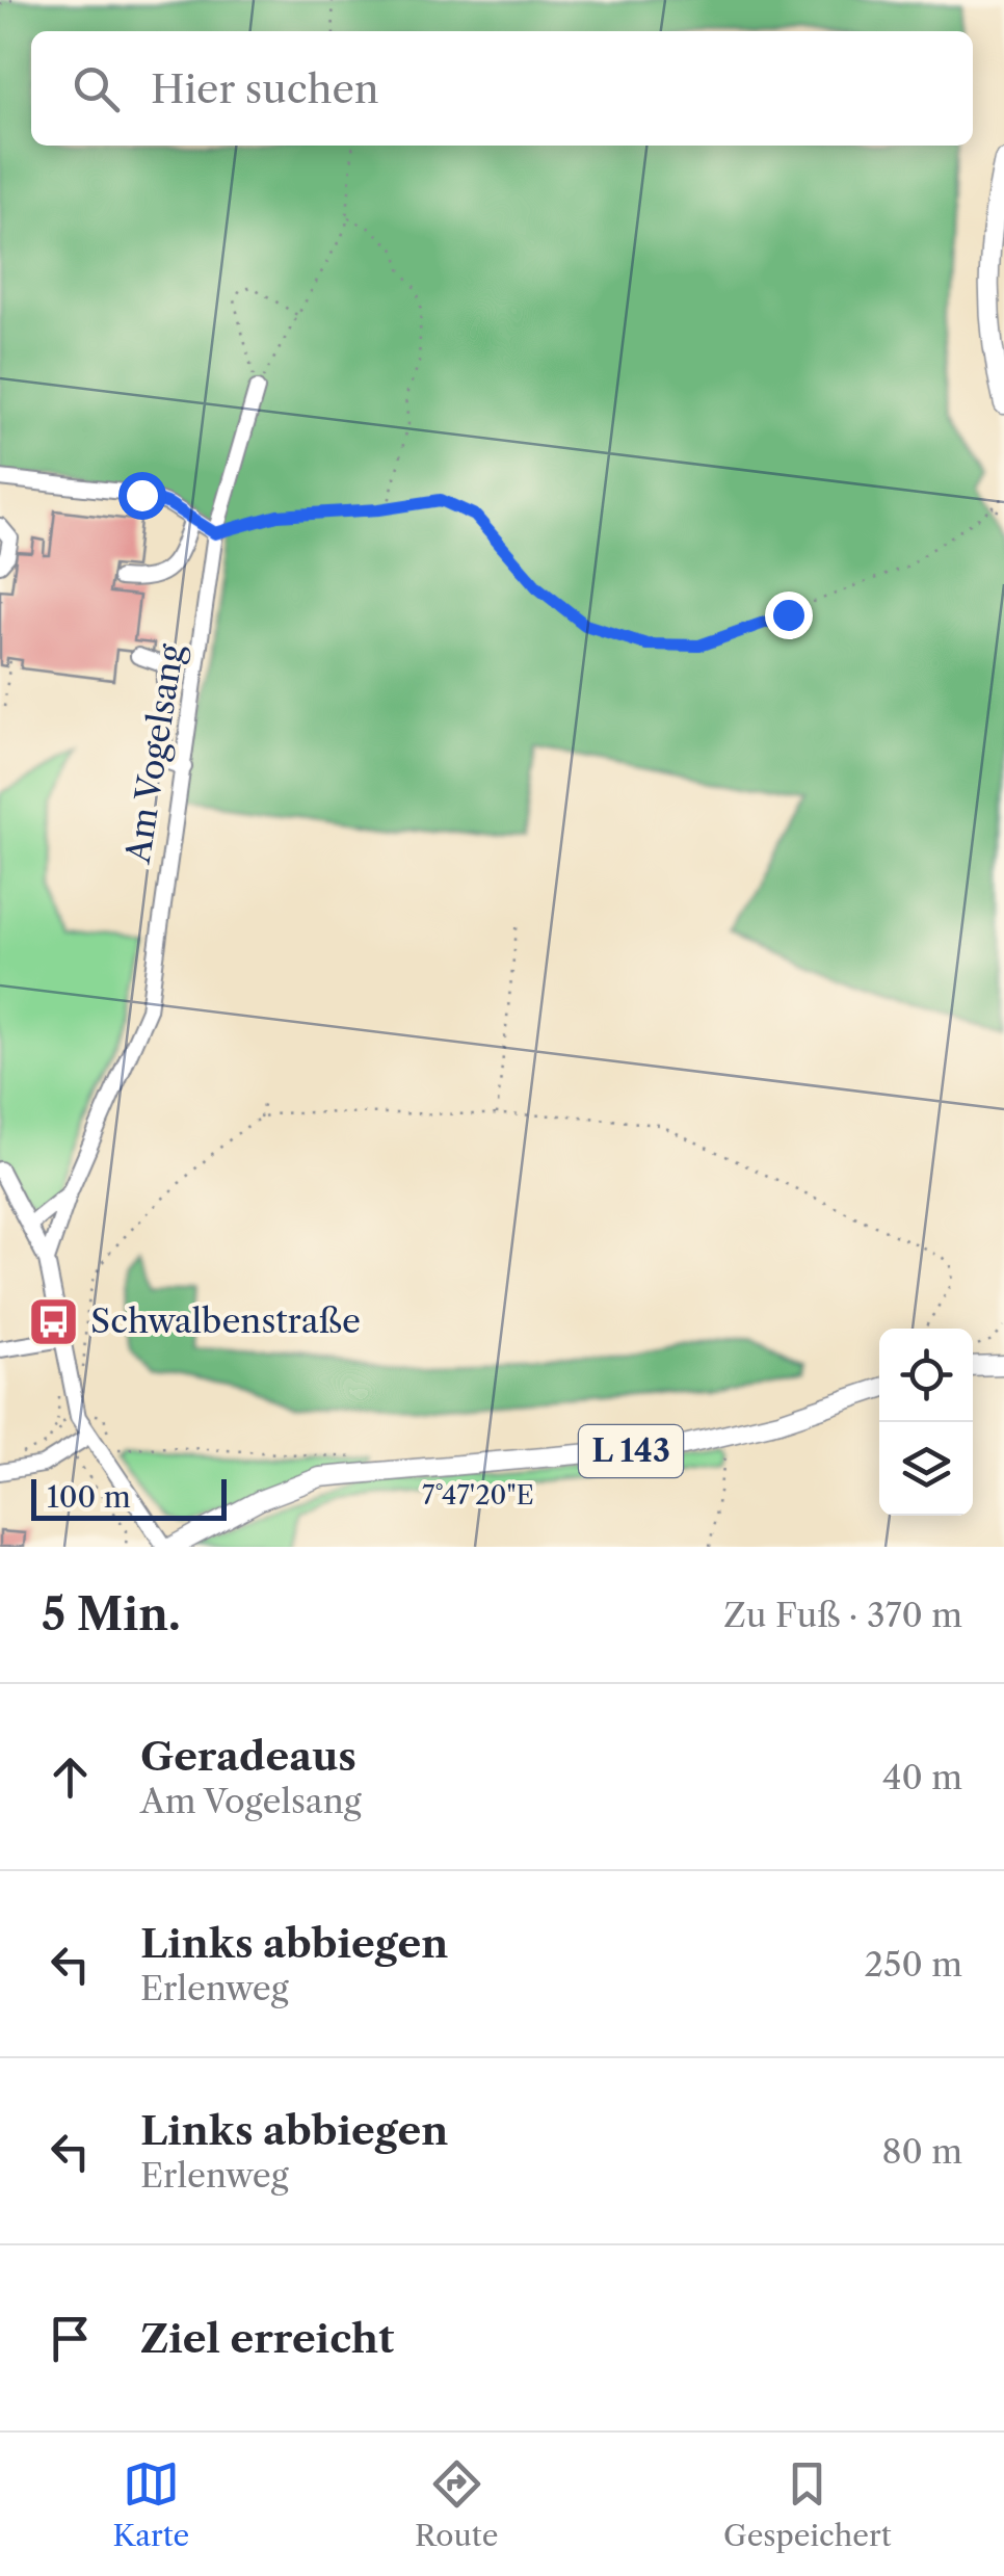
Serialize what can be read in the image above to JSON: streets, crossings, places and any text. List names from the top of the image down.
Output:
{
  "streets": {
    "main road": ["L 143"],
    "street": ["Am Vogelsang"]
  },
  "crossings": [
    ["Am Vogelsang", "L 143"]
  ],
  "places": {
    "bus stop": ["Schwalbenstraße"]
  },
  "scale_bar": "100 m",
  "page": {
    "search": "Hier suchen",
    "scale": "100 m",
    "heading": ["5 Min.", "Zu Fuß · 370 m"],
    "list": [
      ["Geradeaus", "Am Vogelsang", "40 m"],
      ["Links abbiegen", "Erlenweg", "250 m"],
      ["Links abbiegen", "Erlenweg", "80 m"],
      "Ziel erreicht"
    ],
    "nav": ["Karte", "Route", "Gespeichert"]
  },
  "coordinates": ["7°47'20\"E"]
}
